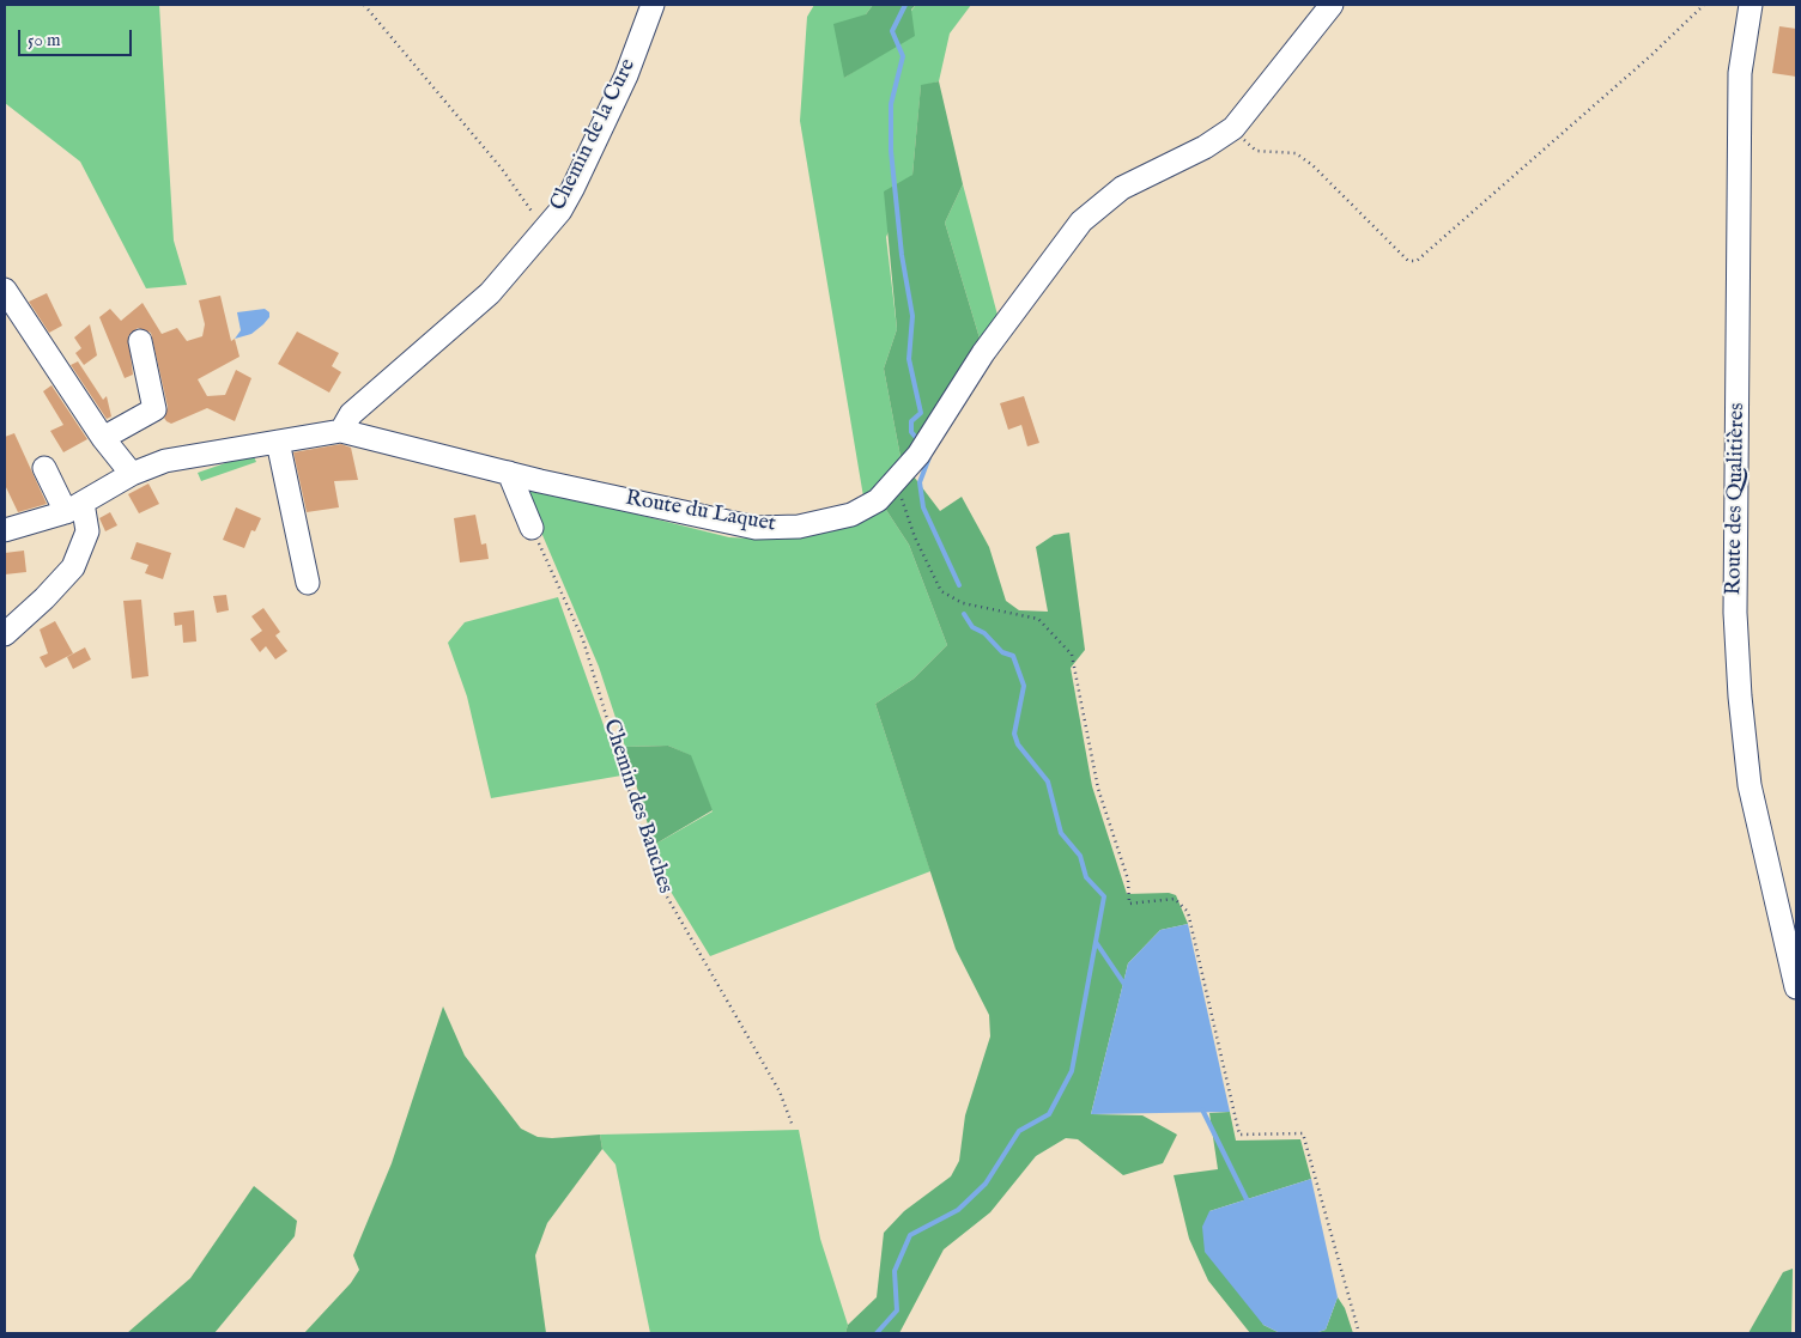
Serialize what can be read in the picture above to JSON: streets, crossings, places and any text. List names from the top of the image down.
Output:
{
  "streets": {
    "street": ["Chemin de la Cure", "Route des Qualitières", "Route du Laquet"],
    "path": ["Chemin des Bauches"]
  },
  "crossings": [
    ["Chemin de la Cure", "Route du Laquet"]
  ],
  "scale_bar": "50 m"
}
